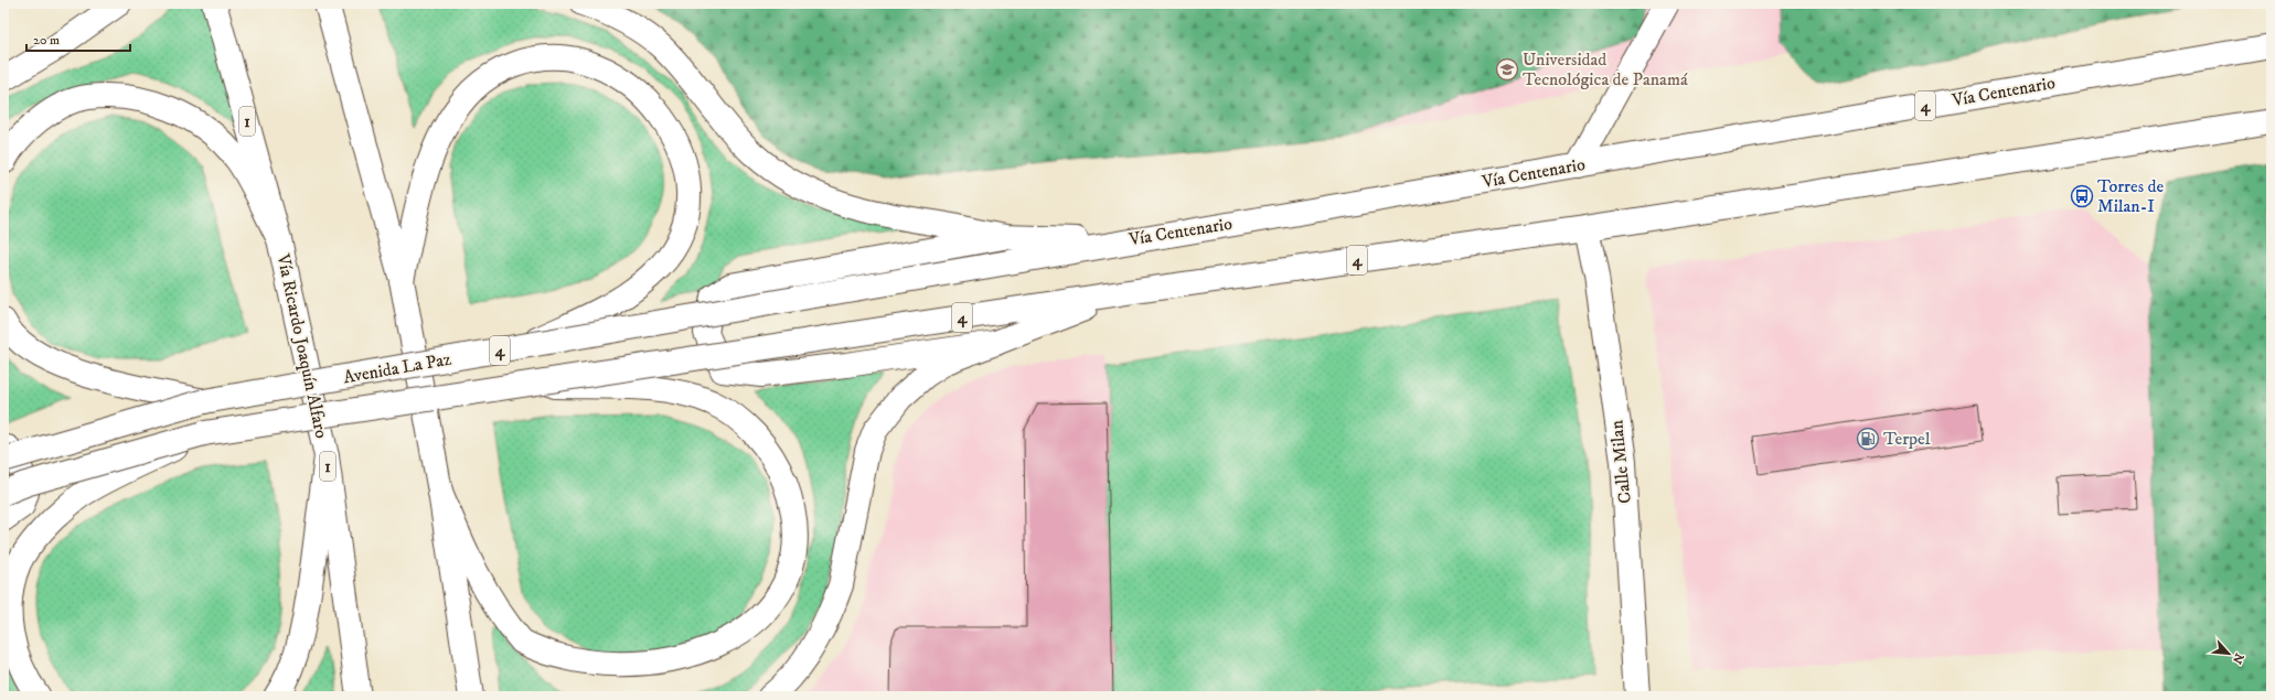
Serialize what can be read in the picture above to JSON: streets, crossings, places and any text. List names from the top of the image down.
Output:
{
  "streets": {
    "main road": [
      "Vía Centenario",
      "4",
      "1",
      "Vía Ricardo Joaquín Alfaro",
      "Avenida La Paz",
      "Calle Milan"
    ]
  },
  "crossings": [
    ["Vía Centenario", "Avenida La Paz"],
    ["4", "Avenida La Paz"],
    ["4", "Calle Milan"]
  ],
  "places": {
    "school or university": ["Universidad Tecnológica de Panamá"],
    "bus stop": ["Torres de Milan-I"],
    "fuel station": ["Terpel"]
  },
  "scale_bar": "20 m",
  "north": "bottom right"
}
